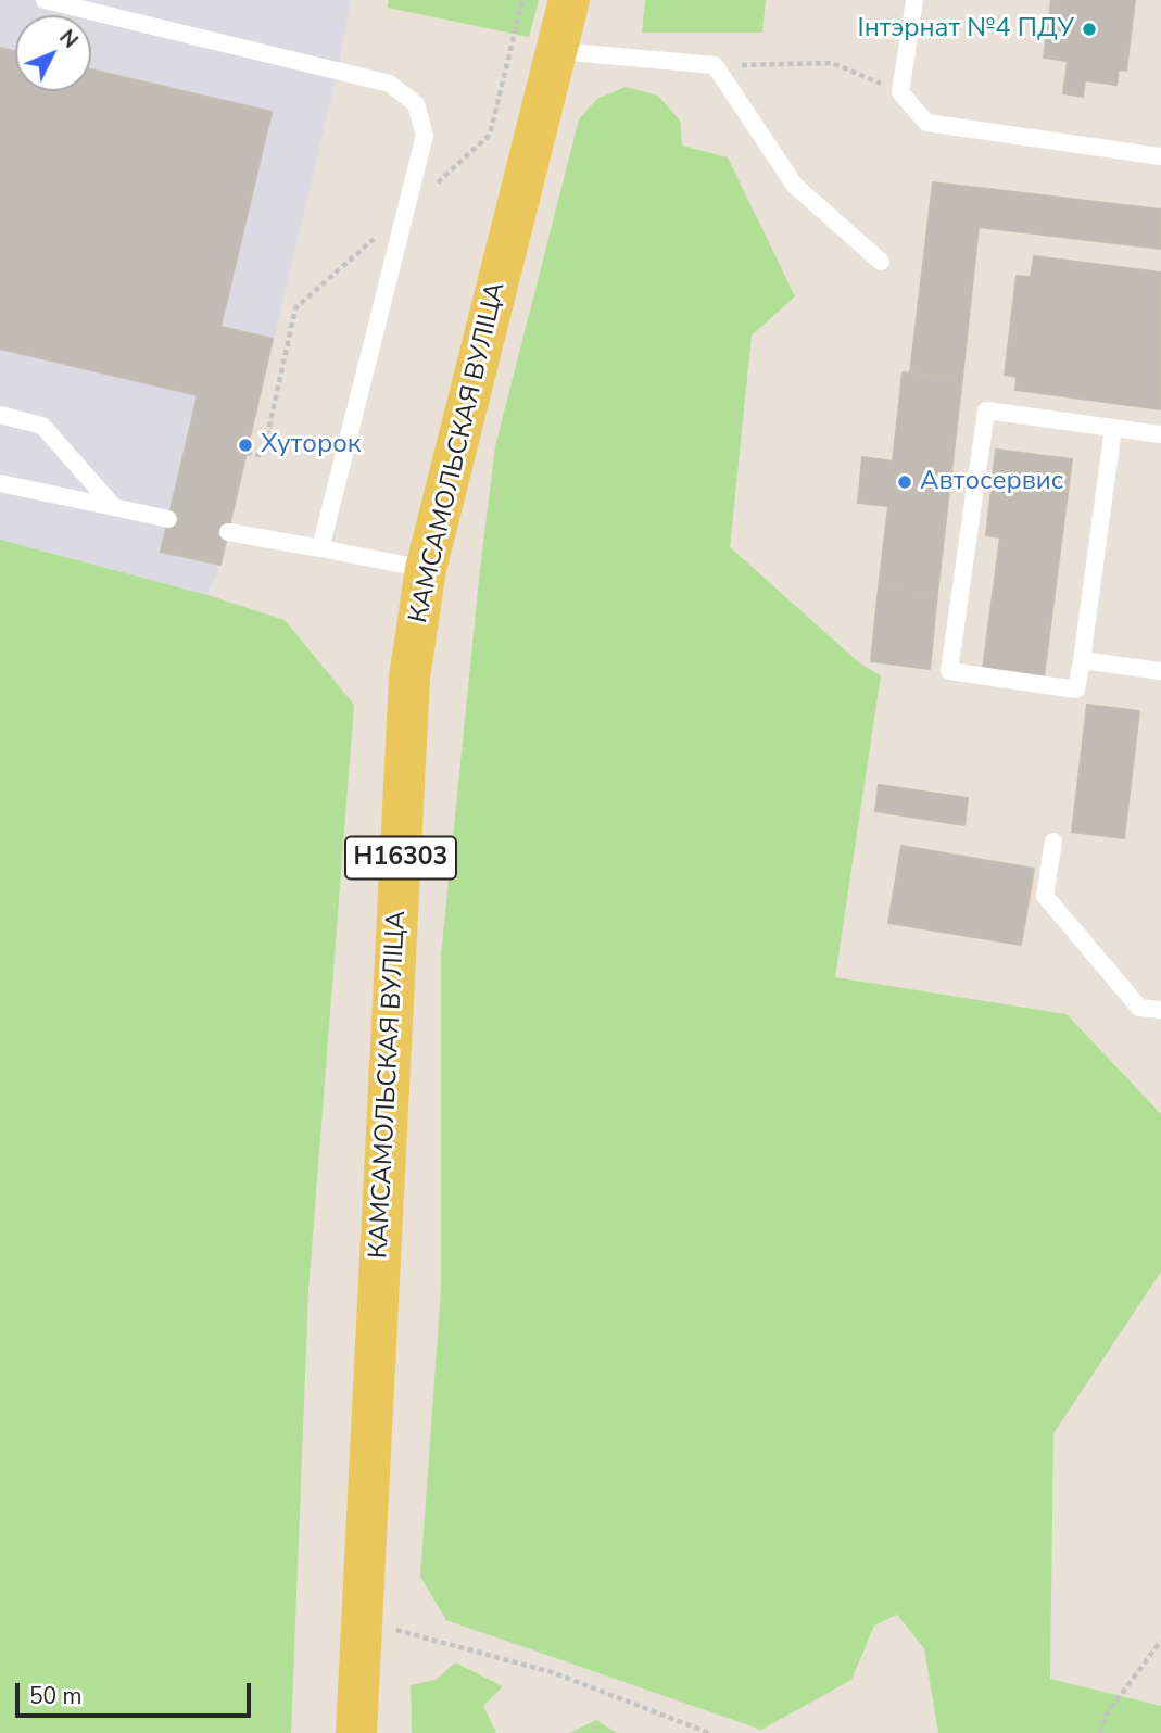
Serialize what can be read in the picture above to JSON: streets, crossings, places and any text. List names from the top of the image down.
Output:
{
  "streets": {
    "main road": ["КАМСАМОЛЬСКАЯ ВУЛІЦА", "Н16303"]
  },
  "places": ["Інтэрнат №4 ПДУ", "Хуторок", "Автосервис"],
  "scale_bar": "50 m",
  "north": "top right"
}
